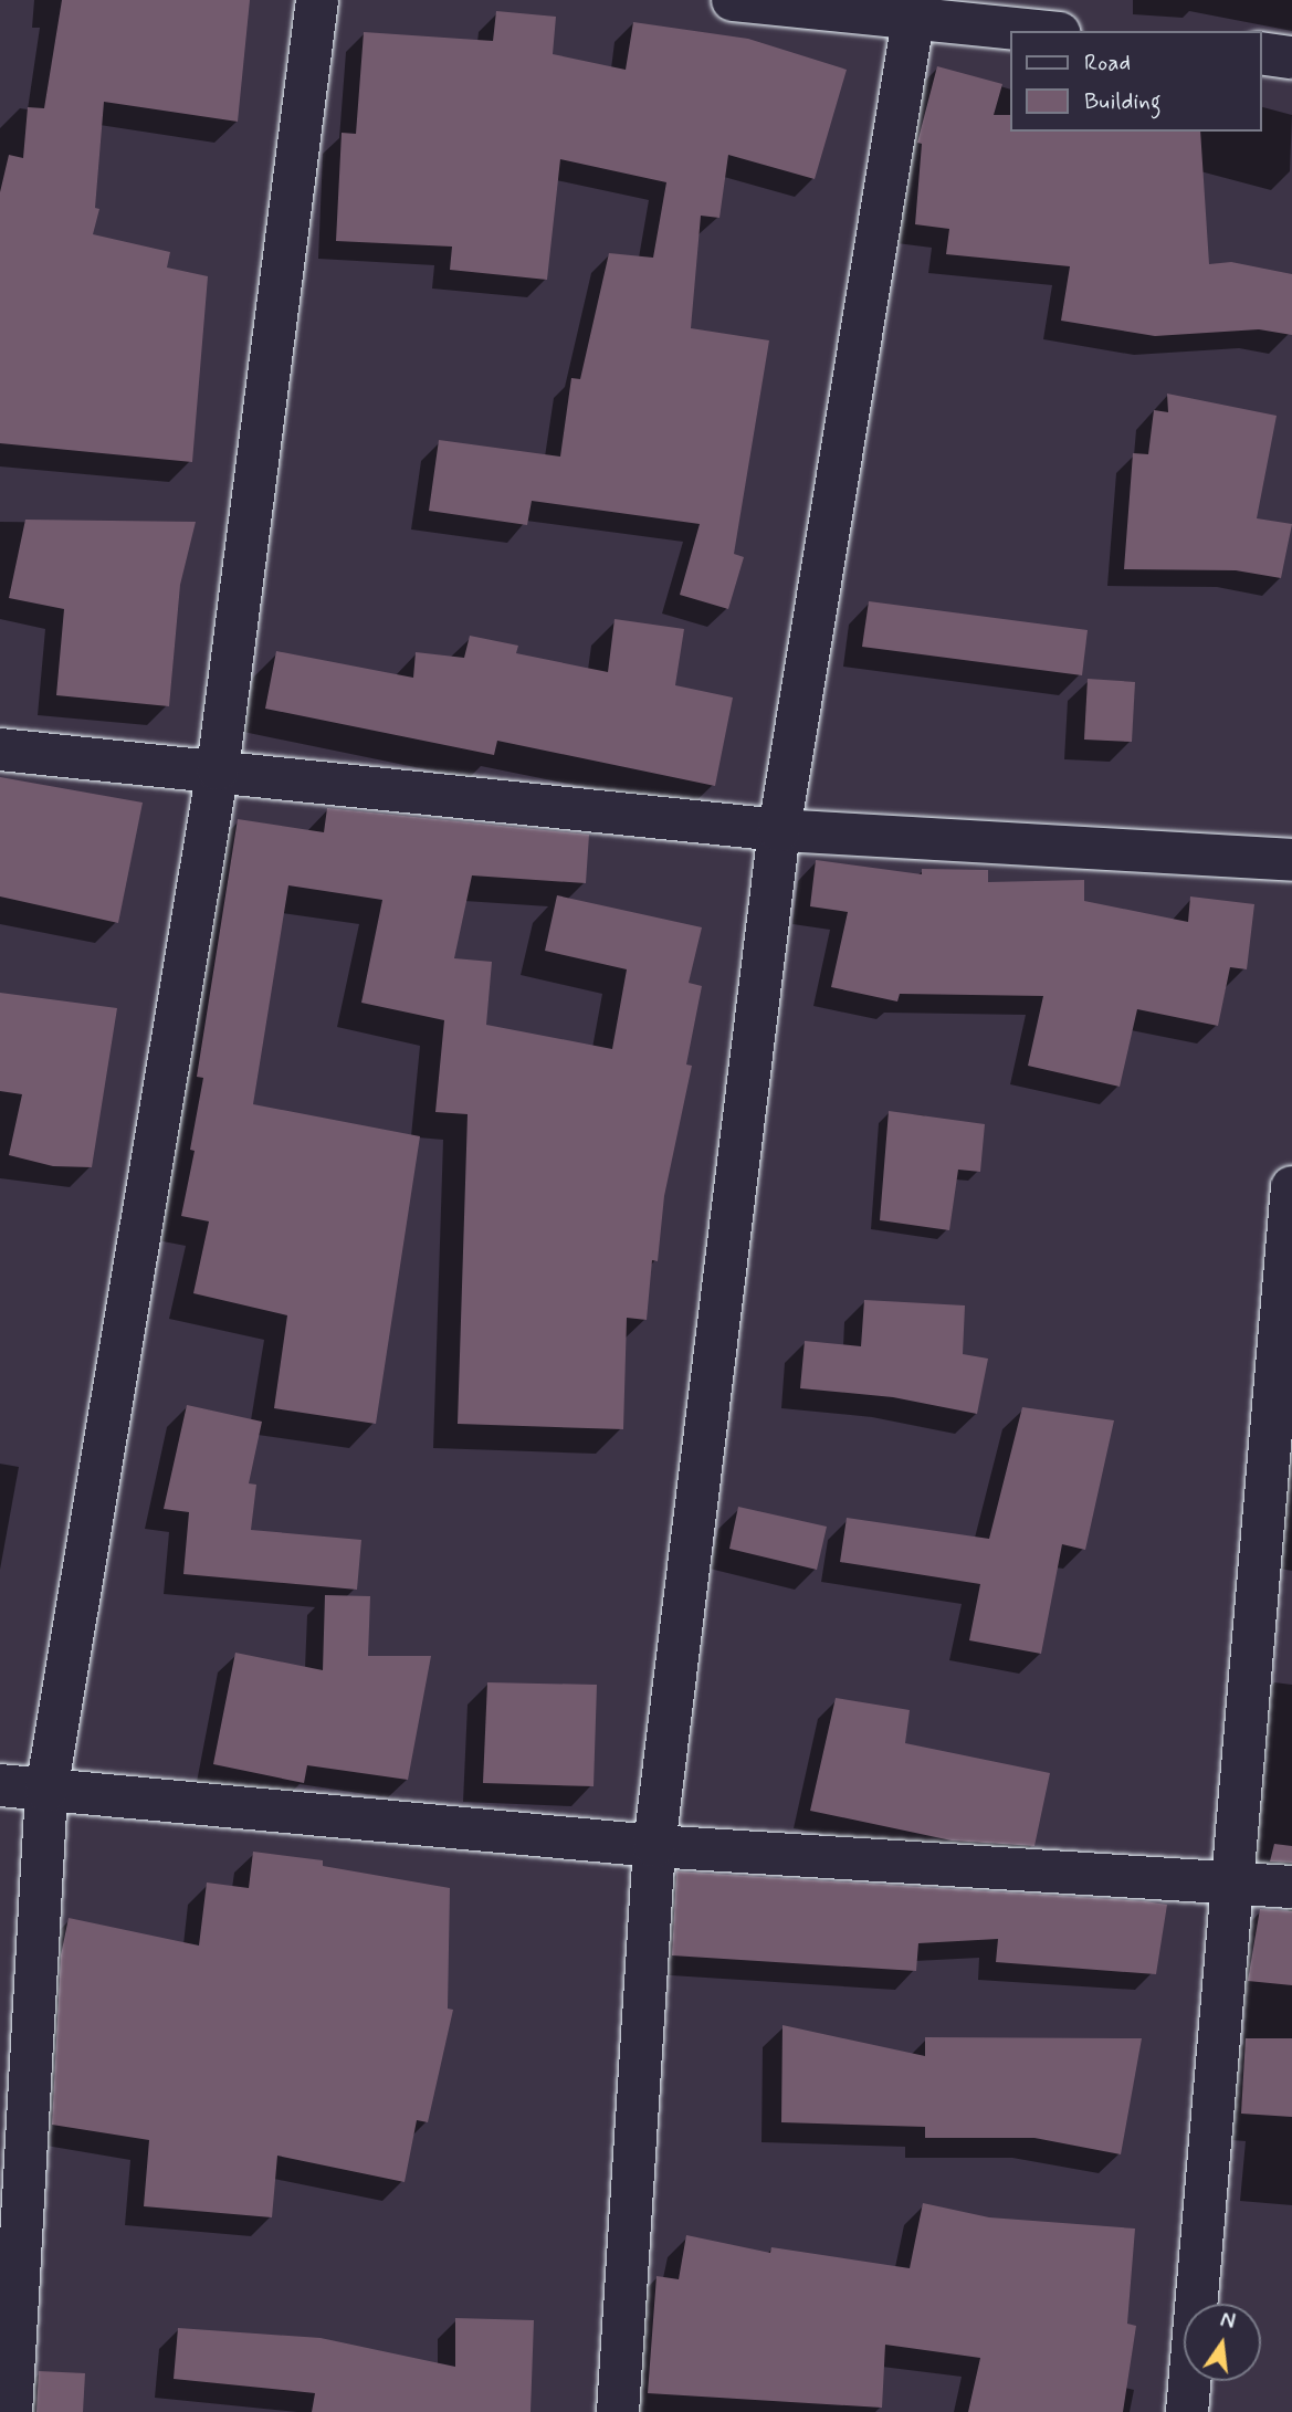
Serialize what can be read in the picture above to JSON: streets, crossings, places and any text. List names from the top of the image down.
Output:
{
  "legend": ["Road", "Building"],
  "north": "top"
}
